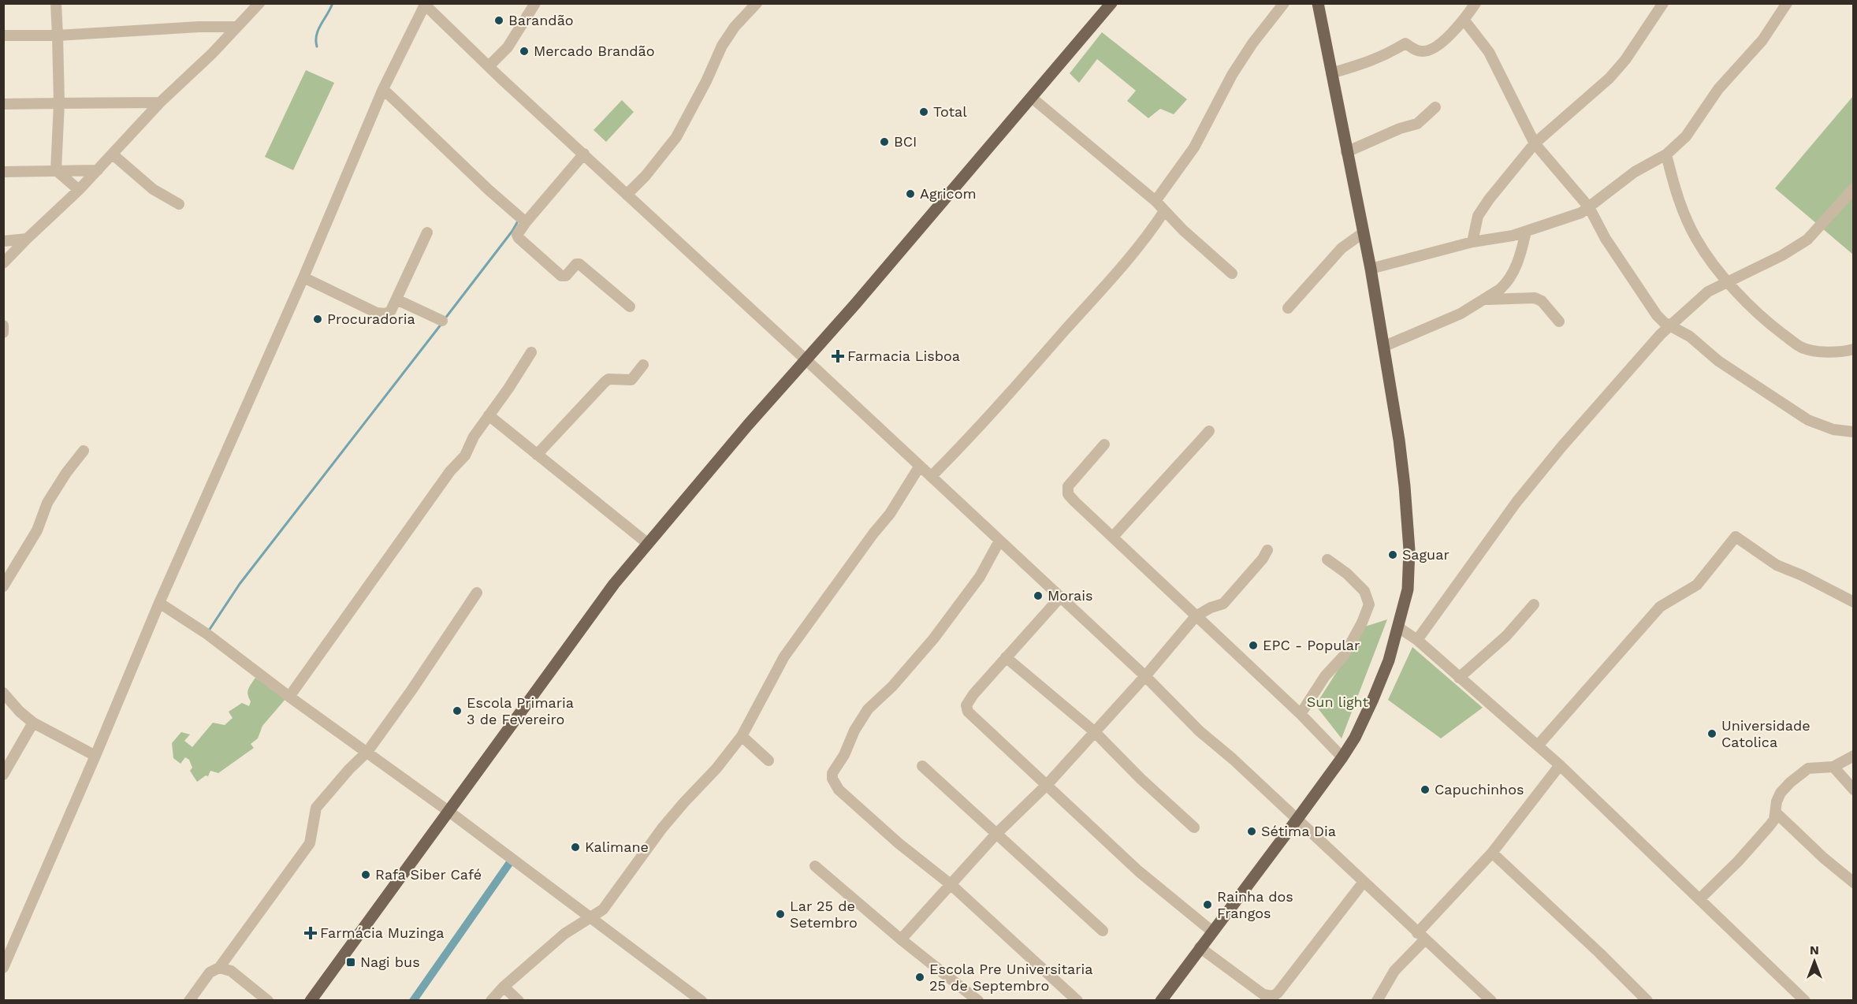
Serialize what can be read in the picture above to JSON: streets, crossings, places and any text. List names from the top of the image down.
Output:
{
  "parks": ["Sun light"],
  "places": {
    "other": [
      "Barandão",
      "Mercado Brandão",
      "Total",
      "BCI",
      "Agricom",
      "Procuradoria",
      "Saguar",
      "Morais",
      "EPC - Popular",
      "Escola Primaria 3 de Fevereiro",
      "Universidade Catolica",
      "Capuchinhos",
      "Sétima Dia",
      "Kalimane",
      "Rafa Siber Café",
      "Rainha dos Frangos",
      "Lar 25 de Setembro",
      "Escola Pre Universitaria 25 de Septembro"
    ],
    "health": ["Farmacia Lisboa", "Farmácia Muzinga"],
    "transit": ["Nagi bus"]
  },
  "north": "top"
}
